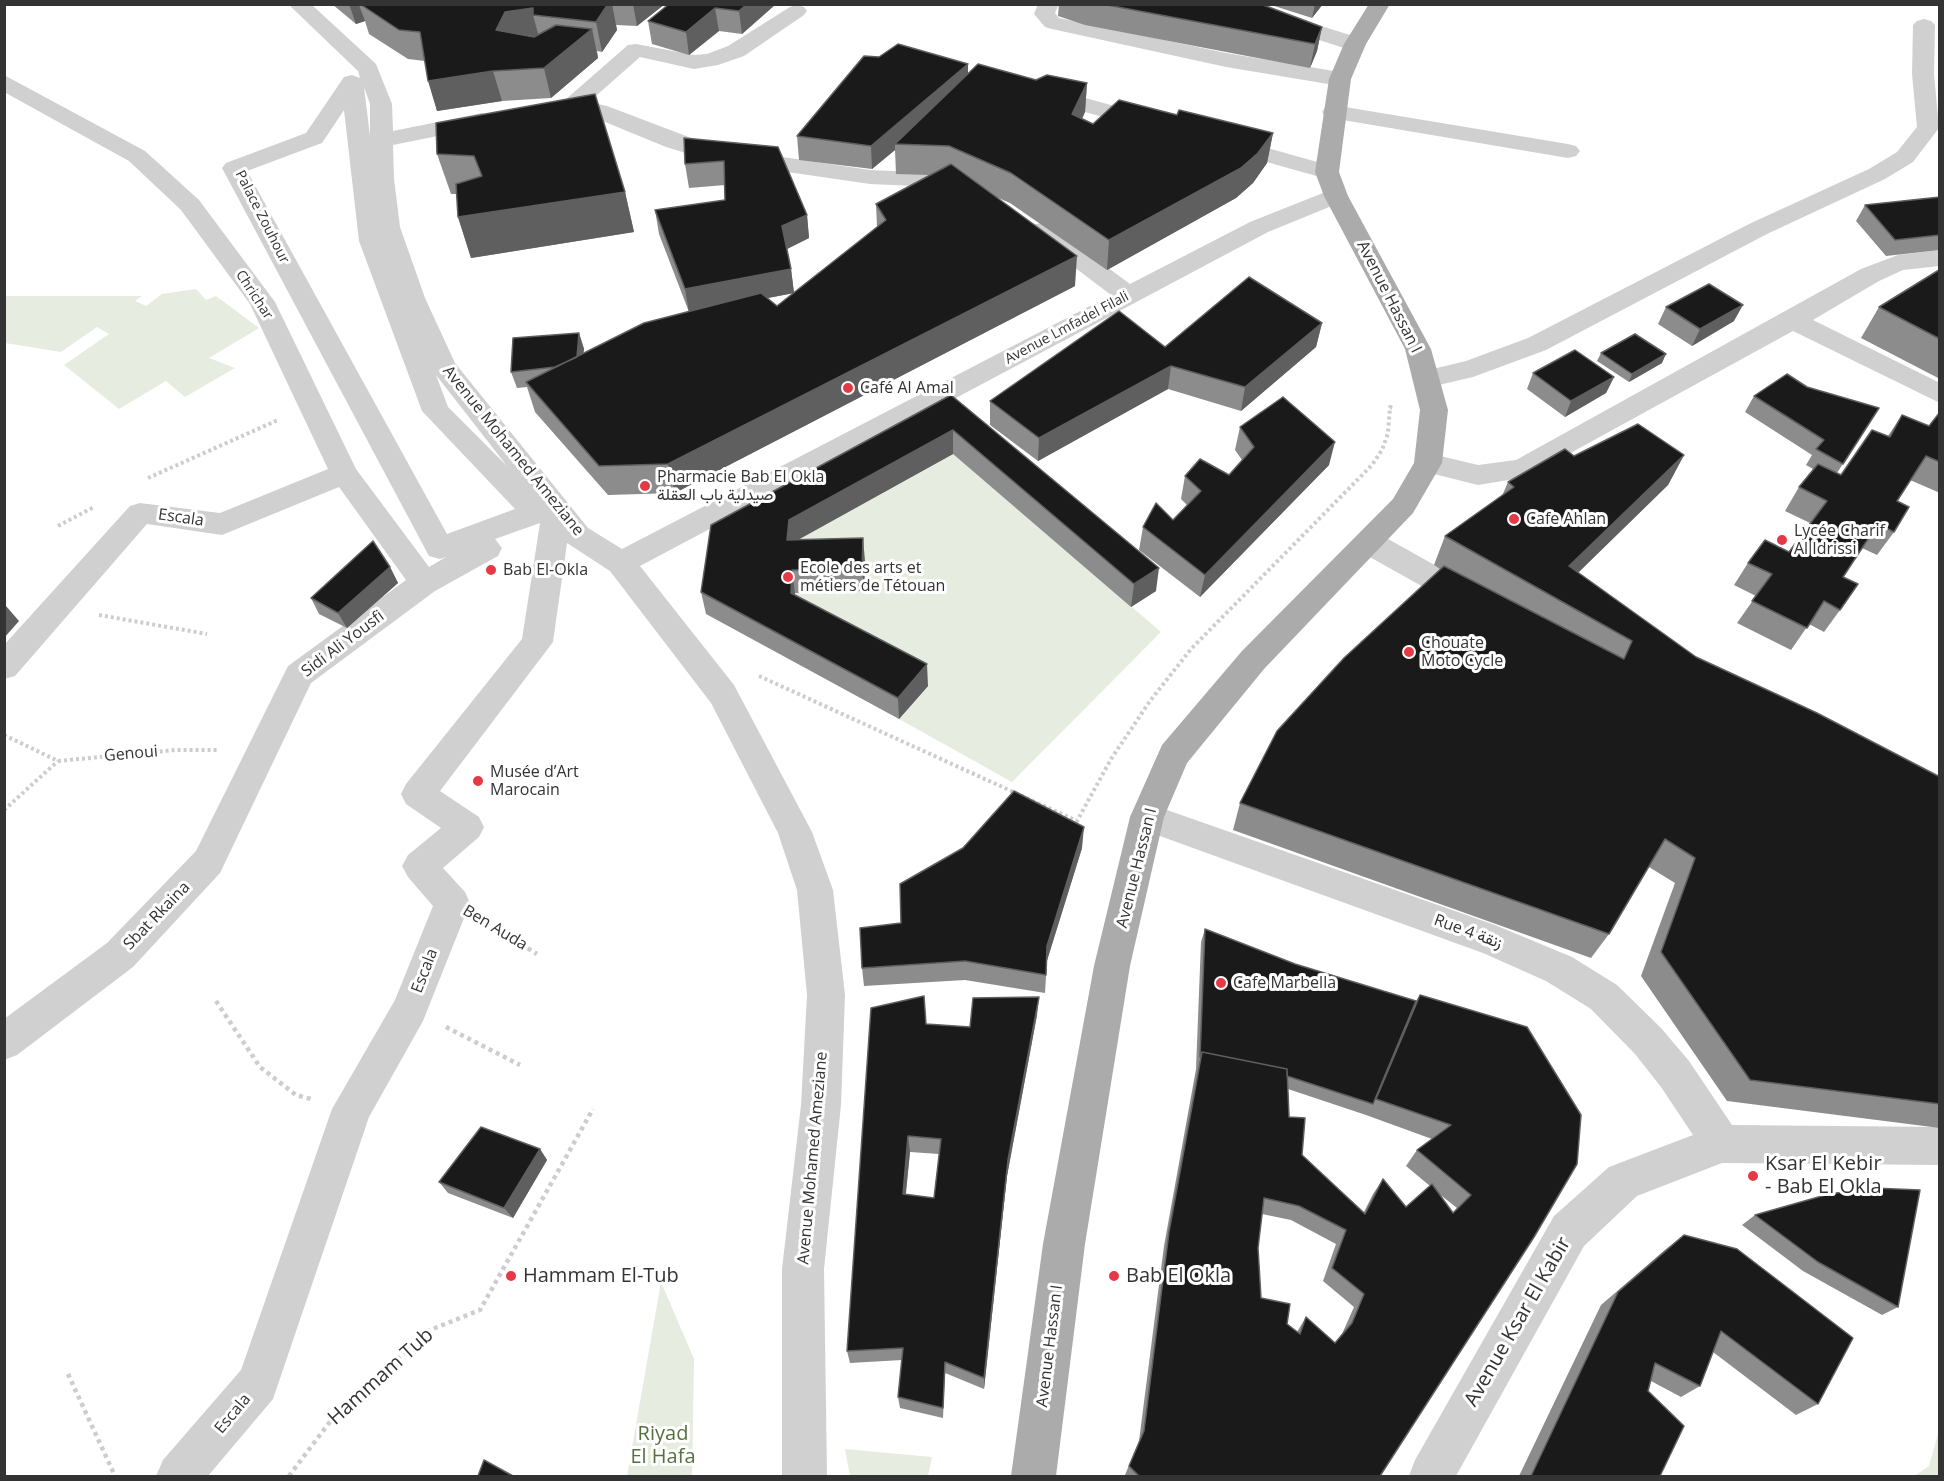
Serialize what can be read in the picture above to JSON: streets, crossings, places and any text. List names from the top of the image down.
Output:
{
  "streets": {
    "main road": ["Avenue Hassan I"],
    "street": [
      "Palace Zouhour",
      "Chrichar",
      "Avenue Lmfadel Filali",
      "Avenue Mohamed Ameziane",
      "Escala",
      "Sidi Ali Yousfi",
      "Sbat Rkaina",
      "Rue 4 زنقة",
      "Avenue Ksar El Kabir"
    ],
    "path": ["Genoui", "Ben Auda", "Hammam Tub"]
  },
  "crossings": [
    ["Palace Zouhour", "Avenue Mohamed Ameziane"],
    ["Palace Zouhour", "Sidi Ali Yousfi"],
    ["Chrichar", "Escala"],
    ["Chrichar", "Sidi Ali Yousfi"],
    ["Avenue Hassan I", "Avenue Lmfadel Filali"],
    ["Avenue Hassan I", "Rue 4 زنقة"],
    ["Avenue Lmfadel Filali", "Avenue Mohamed Ameziane"],
    ["Avenue Mohamed Ameziane", "Sidi Ali Yousfi"],
    ["Escala", "Ben Auda"],
    ["Sidi Ali Yousfi", "Genoui"],
    ["Sidi Ali Yousfi", "Sbat Rkaina"],
    ["Genoui", "Sbat Rkaina"],
    ["Rue 4 زنقة", "Avenue Ksar El Kabir"]
  ],
  "parks": ["Riyad El Hafa"],
  "places": [
    "Café Al Amal",
    "Pharmacie Bab El Okla صيدلية باب العقلة",
    "Cafe Ahlan",
    "Lycée Charif Al Idrissi",
    "Bab El-Okla",
    "Ecole des arts et métiers de Tétouan",
    "Chouate Moto Cycle",
    "Musée d’Art Marocain",
    "Cafe Marbella",
    "Ksar El Kebir - Bab El Okla",
    "Hammam El-Tub",
    "Bab El Okla"
  ]
}
